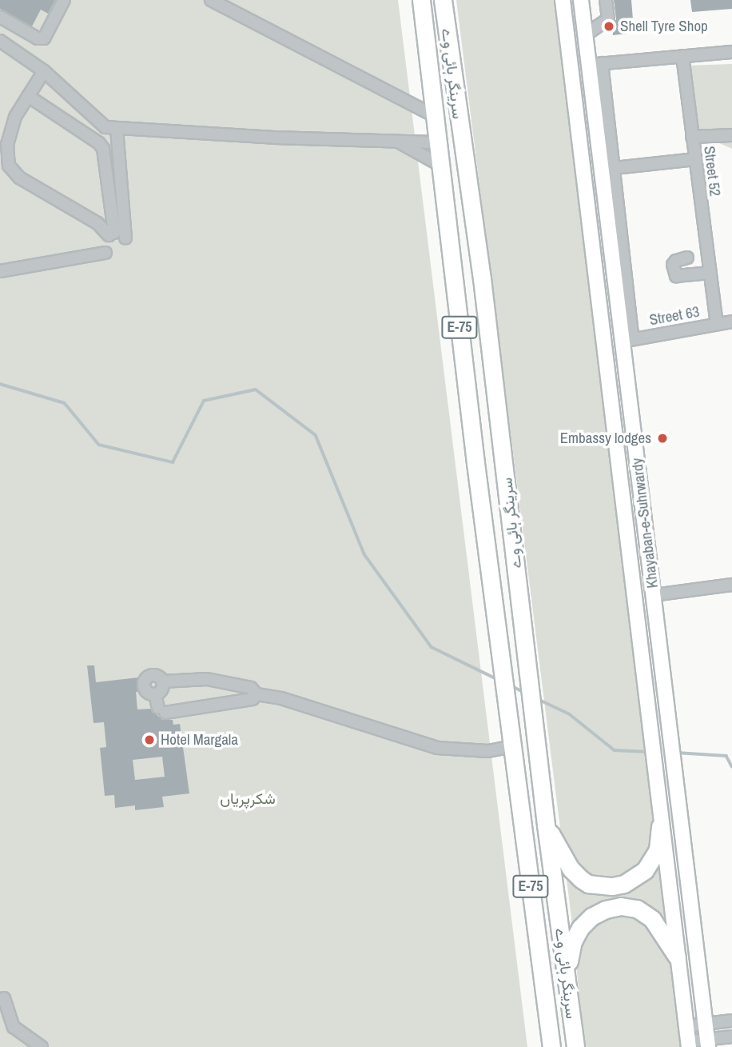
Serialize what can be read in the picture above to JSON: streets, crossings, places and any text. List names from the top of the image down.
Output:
{
  "streets": {
    "highway": ["سرینگر ہائی وے", "E-75"],
    "main road": ["Khayaban-e-Suhrwardy"],
    "street": ["Street 52", "Street 63"]
  },
  "crossings": [
    ["Street 52", "Street 63"],
    ["Street 63", "Khayaban-e-Suhrwardy"]
  ],
  "parks": ["شکرپریاں"],
  "places": ["Shell Tyre Shop", "Embassy lodges", "Hotel Margala"]
}
